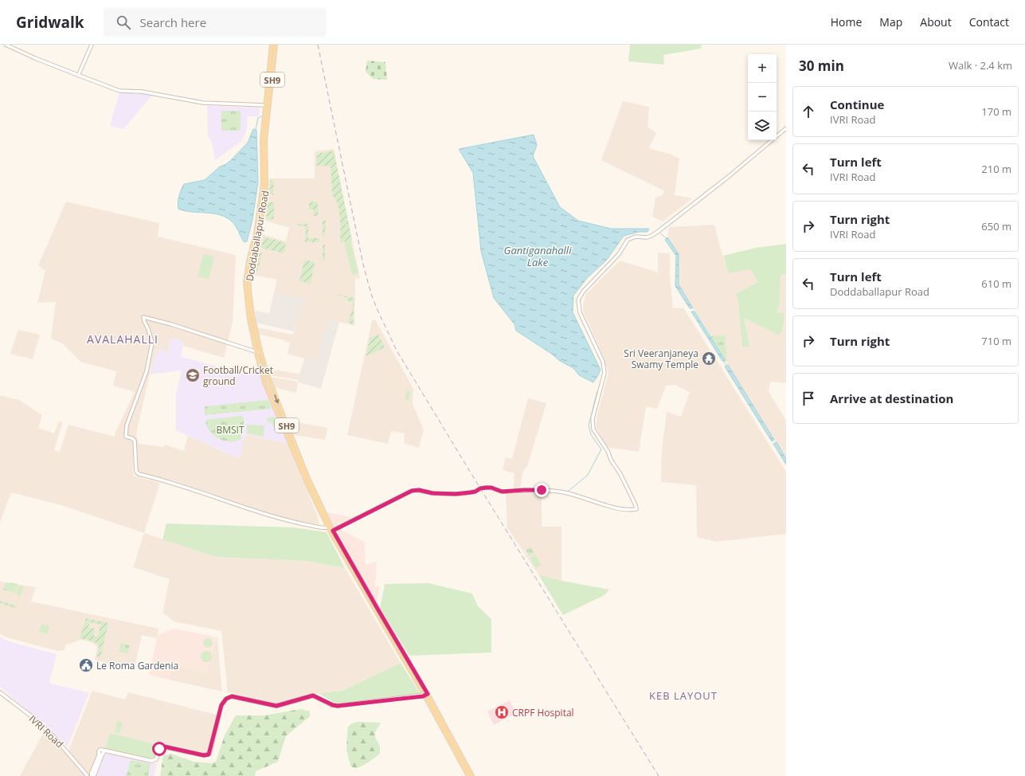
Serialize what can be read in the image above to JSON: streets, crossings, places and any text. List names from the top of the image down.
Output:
{
  "streets": {
    "main road": ["SH9", "Doddaballapur Road"],
    "street": ["IVRI Road"]
  },
  "districts": ["AVALAHALLI", "KEB LAYOUT"],
  "water": ["Gantiganahalli Lake"],
  "parks": ["BMSIT"],
  "places": {
    "temple": ["Sri Veeranjaneya Swamy Temple"],
    "school or university": ["Football/Cricket ground"],
    "public building": ["Le Roma Gardenia"],
    "hospital": ["CRPF Hospital"]
  },
  "page": {
    "header": "Gridwalk",
    "search": "Search here",
    "nav": [
      "Home",
      "Map",
      "About",
      "Contact"
    ],
    "heading": ["30 min", "Walk · 2.4 km"],
    "map_buttons": ["+", "−"],
    "list": [
      ["Continue", "IVRI Road", "170 m"],
      ["Turn left", "IVRI Road", "210 m"],
      ["Turn right", "IVRI Road", "650 m"],
      ["Turn left", "Doddaballapur Road", "610 m"],
      ["Turn right", "710 m"],
      "Arrive at destination"
    ]
  }
}
